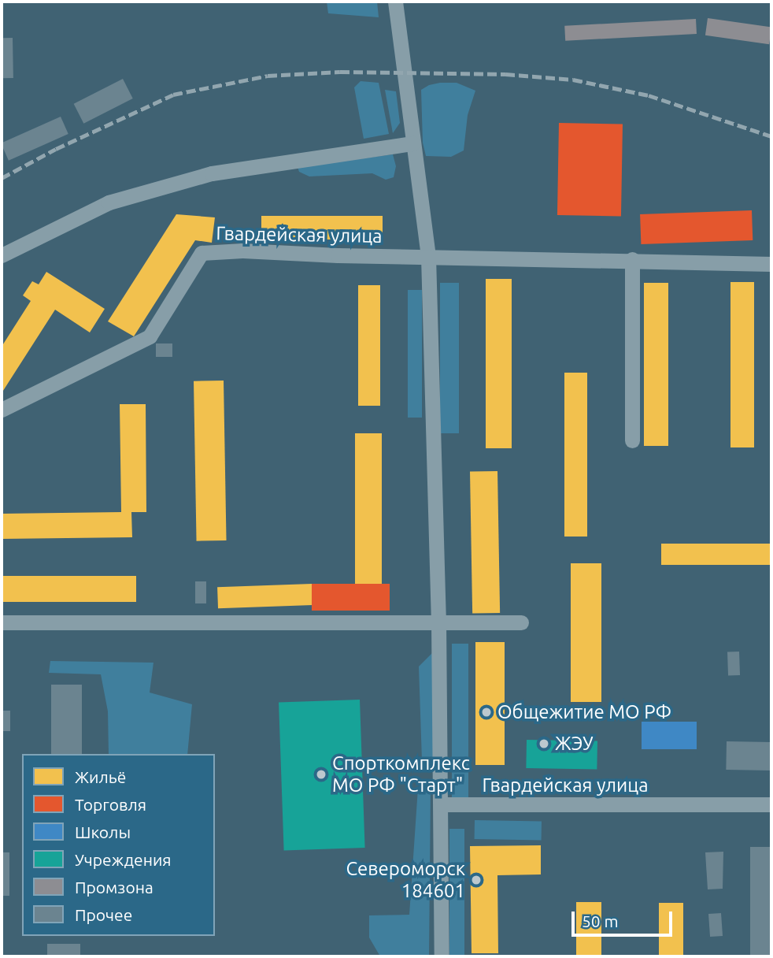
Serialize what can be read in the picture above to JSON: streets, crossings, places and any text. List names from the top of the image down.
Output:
{
  "streets": {
    "street": ["Гвардейская улица"]
  },
  "places": [
    "Общежитие МО РФ",
    "ЖЭУ",
    "Спорткомплекс МО РФ \"Старт\"",
    "Североморск 184601"
  ],
  "legend": [
    "Жильё",
    "Торговля",
    "Школы",
    "Учреждения",
    "Промзона",
    "Прочее"
  ],
  "scale_bar": "50 m"
}
